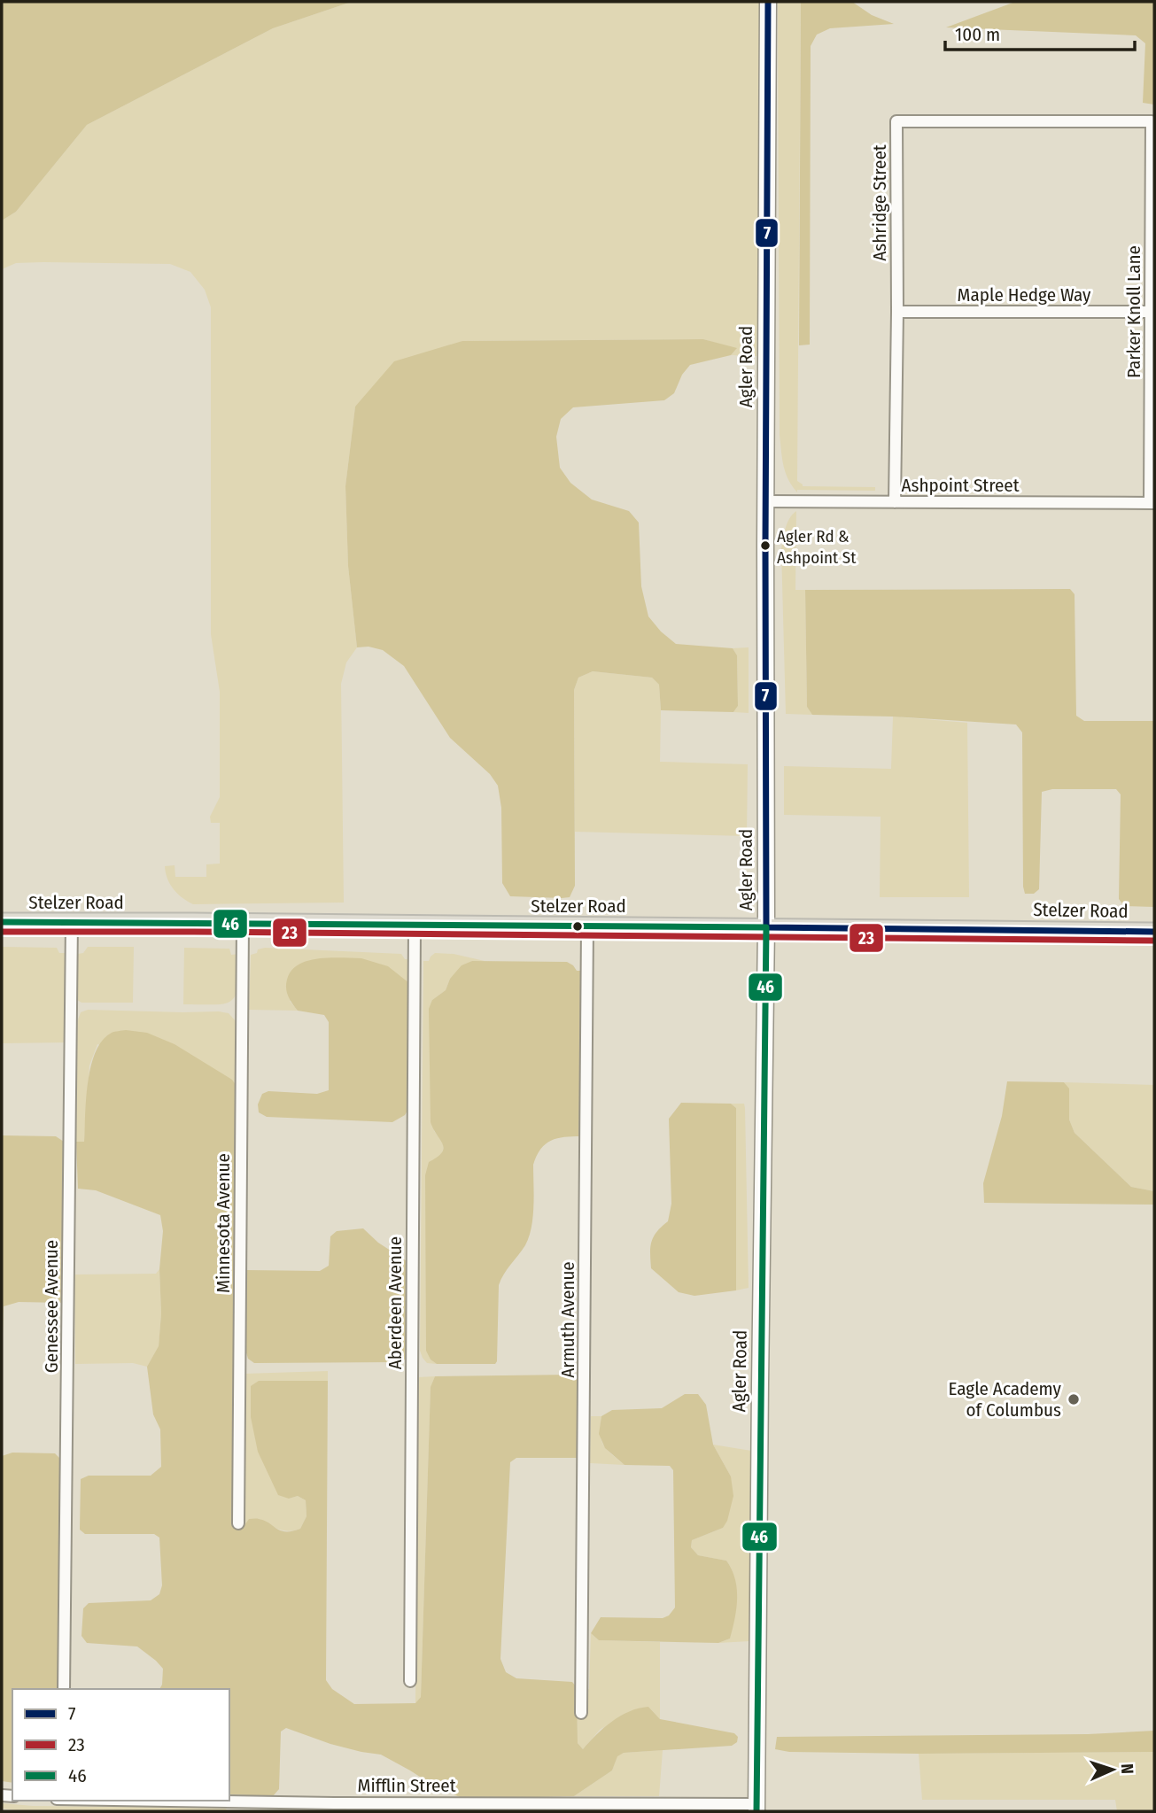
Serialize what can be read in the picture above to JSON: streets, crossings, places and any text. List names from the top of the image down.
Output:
{
  "streets": {
    "main road": ["Agler Road", "Stelzer Road"],
    "street": [
      "Ashridge Street",
      "Maple Hedge Way",
      "Parker Knoll Lane",
      "Ashpoint Street",
      "Minnesota Avenue",
      "Aberdeen Avenue",
      "Genessee Avenue",
      "Armuth Avenue",
      "Mifflin Street"
    ]
  },
  "crossings": [
    ["Ashridge Street", "Maple Hedge Way"],
    ["Ashridge Street", "Parker Knoll Lane"],
    ["Ashridge Street", "Ashpoint Street"],
    ["Maple Hedge Way", "Parker Knoll Lane"],
    ["Parker Knoll Lane", "Ashpoint Street"],
    ["Agler Road", "Ashpoint Street"],
    ["Agler Road", "Stelzer Road"],
    ["Agler Road", "Mifflin Street"],
    ["Stelzer Road", "Minnesota Avenue"],
    ["Stelzer Road", "Aberdeen Avenue"],
    ["Stelzer Road", "Genessee Avenue"],
    ["Stelzer Road", "Armuth Avenue"]
  ],
  "places": ["Agler Rd & Ashpoint St", "Eagle Academy of Columbus"],
  "lines": ["transit line 7", "transit line 46", "transit line 23"],
  "legend": ["7", "23", "46"],
  "scale_bar": "100 m",
  "north": "right"
}
